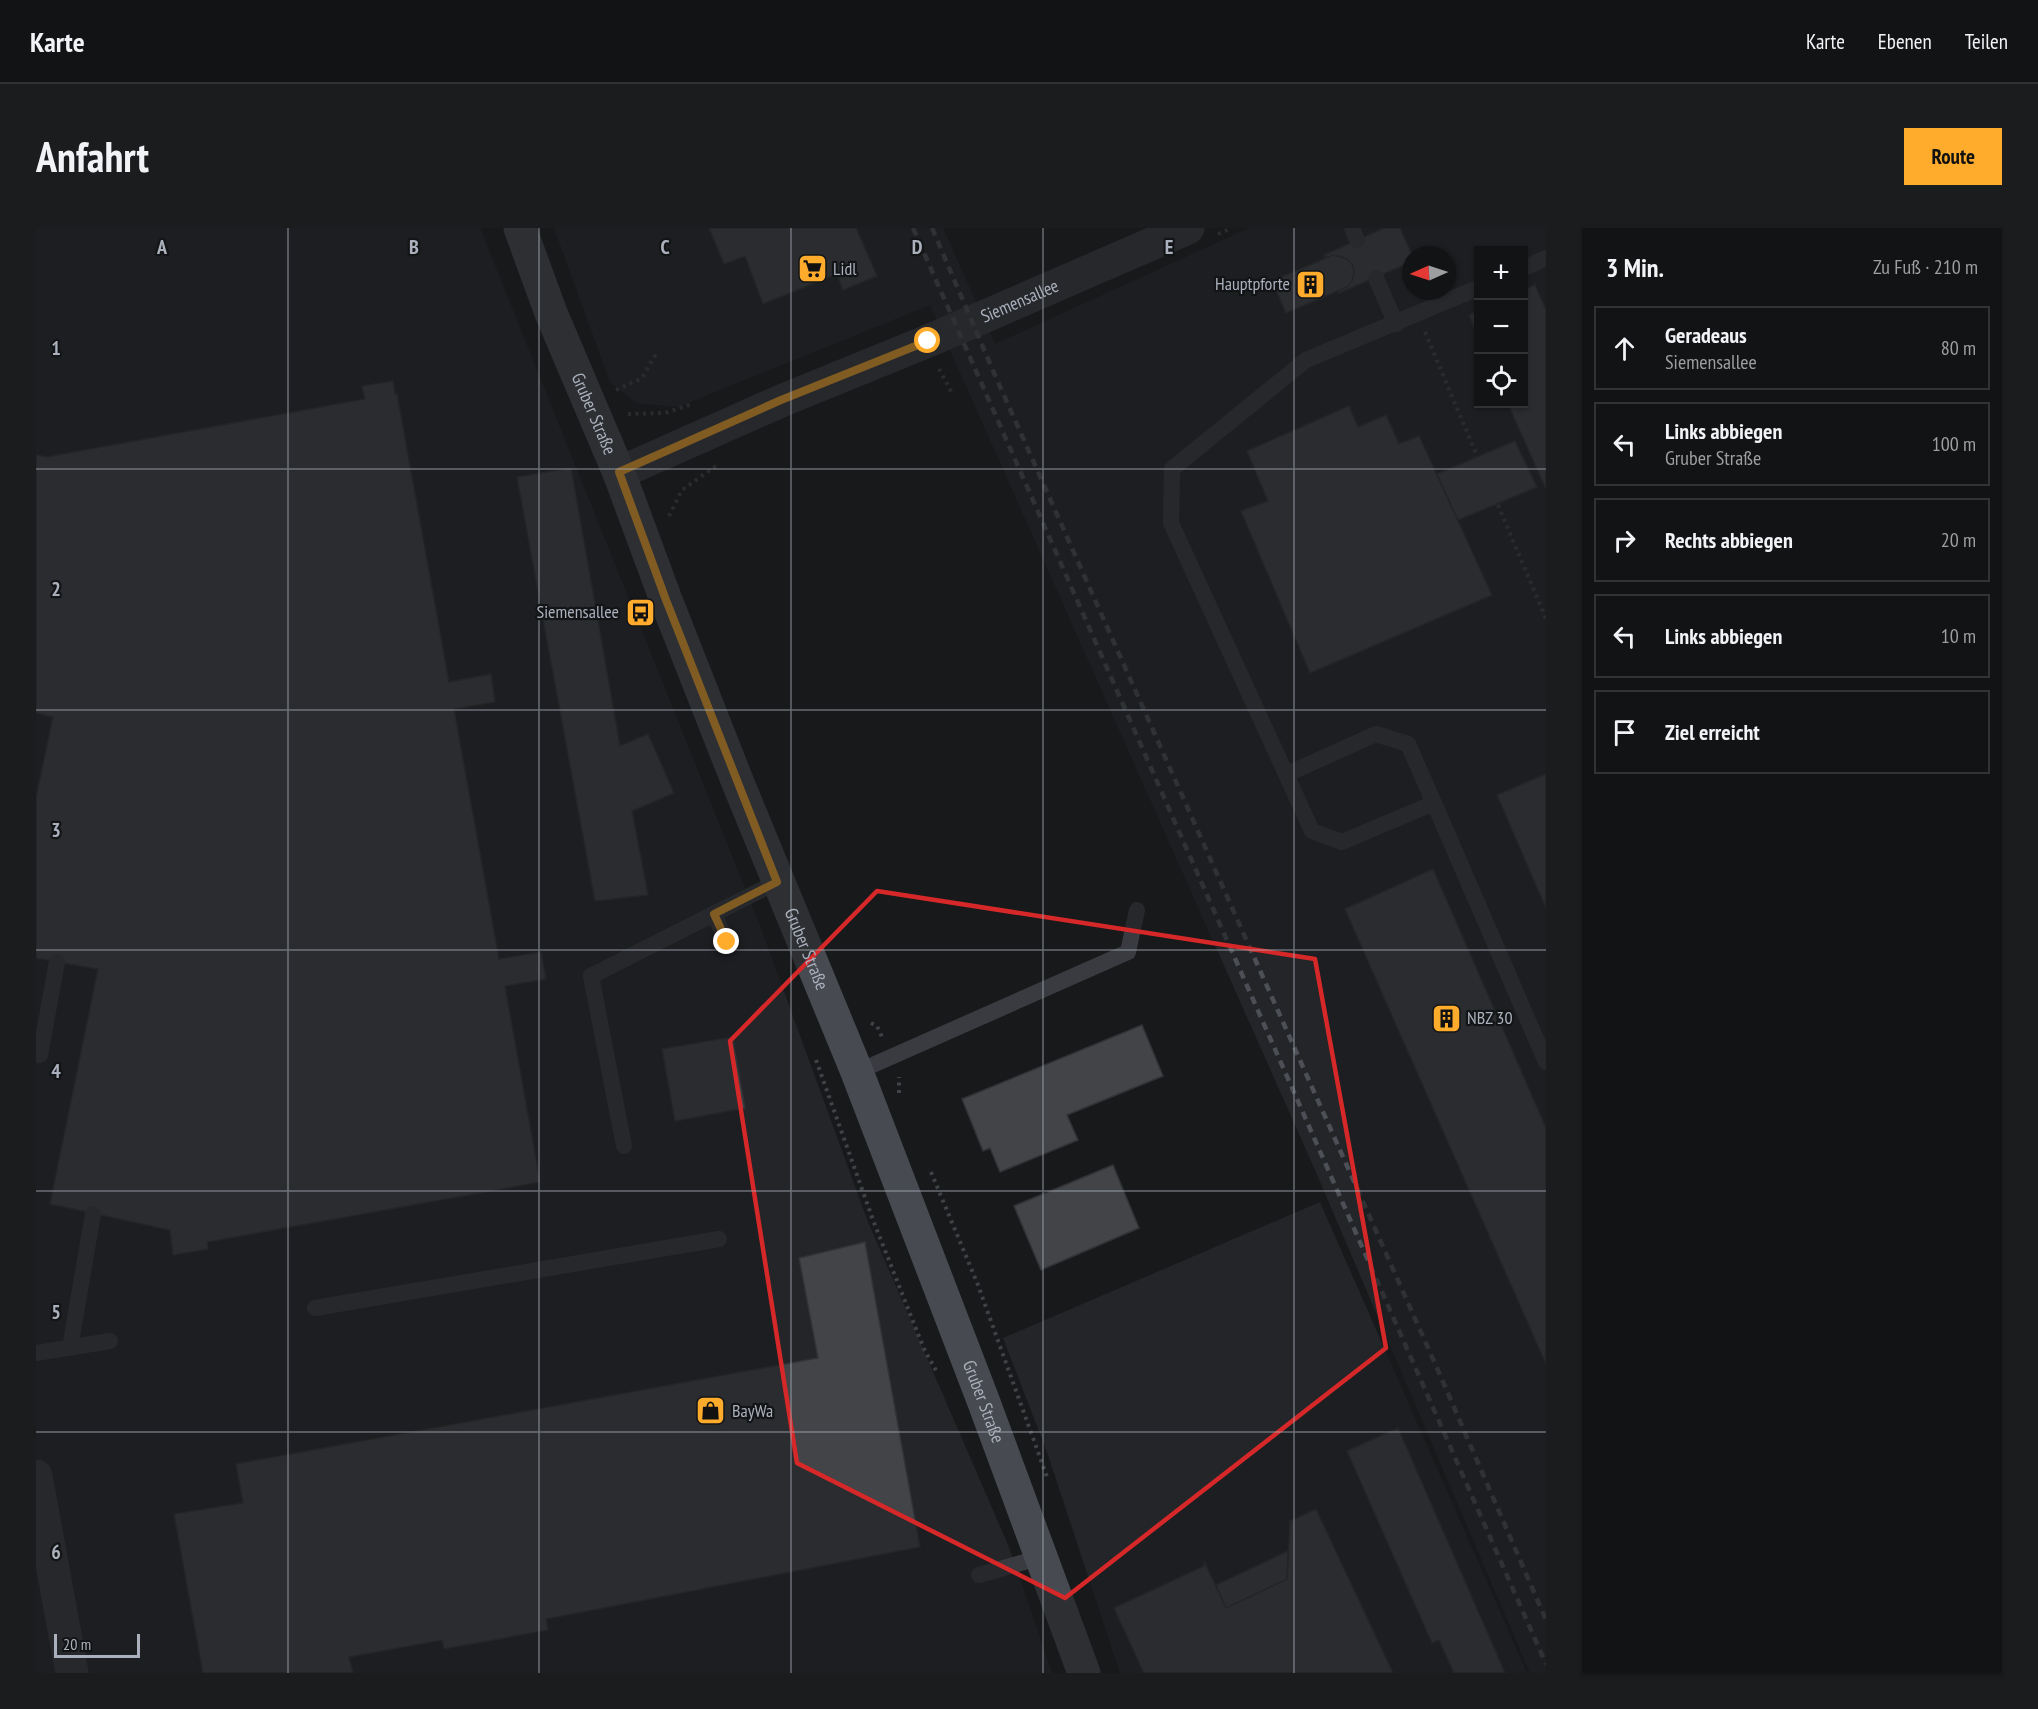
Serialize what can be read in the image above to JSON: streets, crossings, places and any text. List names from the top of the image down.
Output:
{
  "streets": {
    "street": ["Siemensallee", "Gruber Straße"]
  },
  "crossings": [
    ["Siemensallee", "Gruber Straße"]
  ],
  "places": {
    "supermarket": ["Lidl"],
    "building": ["Hauptpforte", "NBZ 30"],
    "bus stop": ["Siemensallee"],
    "shop": ["BayWa"]
  },
  "scale_bar": "20 m",
  "north": "left",
  "page": {
    "header": "Karte",
    "nav": ["Karte", "Ebenen", "Teilen"],
    "buttons": "Route",
    "title": "Anfahrt",
    "heading": ["3 Min.", "Zu Fuß · 210 m"],
    "map_buttons": ["+", "−"],
    "list": [
      ["Geradeaus", "Siemensallee", "80 m"],
      ["Links abbiegen", "Gruber Straße", "100 m"],
      ["Rechts abbiegen", "20 m"],
      ["Links abbiegen", "10 m"],
      "Ziel erreicht"
    ],
    "scale": "20 m"
  },
  "grid": {
    "columns": [
      "A",
      "B",
      "C",
      "D",
      "E"
    ],
    "rows": [
      "1",
      "2",
      "3",
      "4",
      "5",
      "6"
    ]
  }
}
